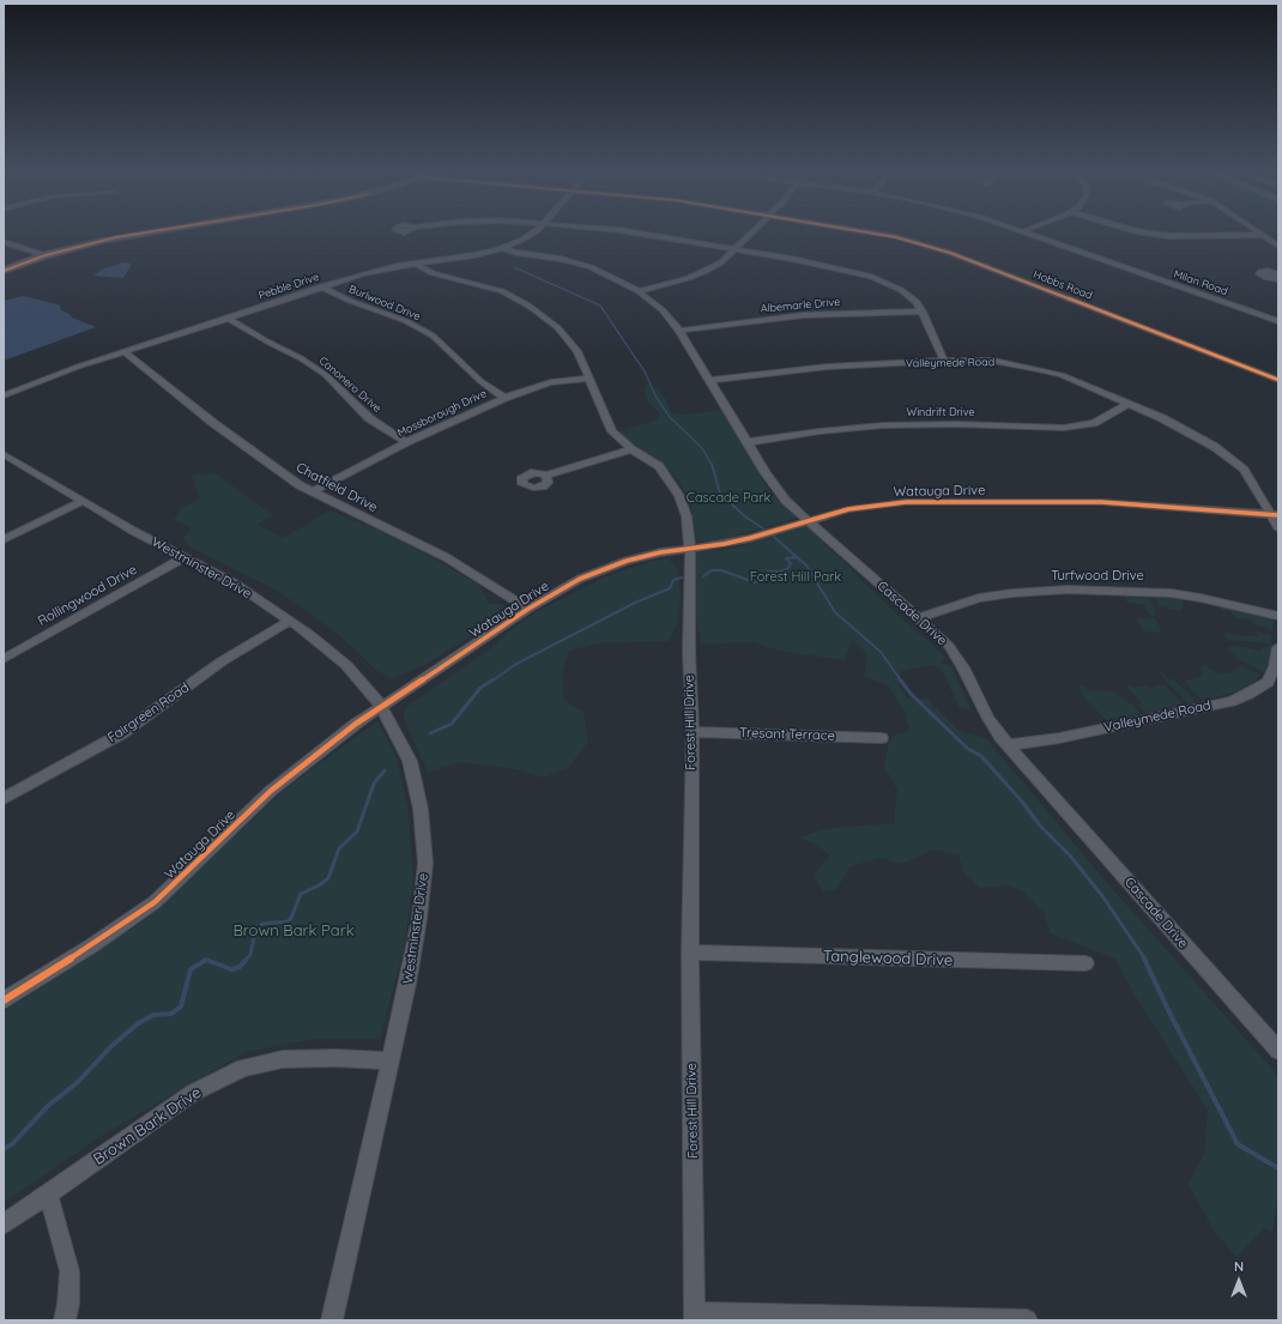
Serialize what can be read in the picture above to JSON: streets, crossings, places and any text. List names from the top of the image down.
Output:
{
  "streets": {
    "street": [
      "Milan Road",
      "Hobbs Road",
      "Pebble Drive",
      "Burlwood Drive",
      "Albemarle Drive",
      "Valleymede Road",
      "Canonero Drive",
      "Windrift Drive",
      "Mossborough Drive",
      "Chatfield Drive",
      "Watauga Drive",
      "Westminster Drive",
      "Turfwood Drive",
      "Rollingwood Drive",
      "Cascade Drive",
      "Fairgreen Road",
      "Forest Hill Drive",
      "Tresant Terrace",
      "Tanglewood Drive",
      "Brown Bark Drive"
    ]
  },
  "crossings": [
    ["Pebble Drive", "Burlwood Drive"],
    ["Pebble Drive", "Canonero Drive"],
    ["Pebble Drive", "Chatfield Drive"],
    ["Pebble Drive", "Cascade Drive"],
    ["Pebble Drive", "Forest Hill Drive"],
    ["Burlwood Drive", "Mossborough Drive"],
    ["Albemarle Drive", "Cascade Drive"],
    ["Valleymede Road", "Windrift Drive"],
    ["Valleymede Road", "Watauga Drive"],
    ["Valleymede Road", "Cascade Drive"],
    ["Canonero Drive", "Mossborough Drive"],
    ["Windrift Drive", "Cascade Drive"],
    ["Mossborough Drive", "Chatfield Drive"],
    ["Mossborough Drive", "Forest Hill Drive"],
    ["Chatfield Drive", "Watauga Drive"],
    ["Watauga Drive", "Westminster Drive"],
    ["Watauga Drive", "Cascade Drive"],
    ["Watauga Drive", "Forest Hill Drive"],
    ["Westminster Drive", "Rollingwood Drive"],
    ["Westminster Drive", "Fairgreen Road"],
    ["Westminster Drive", "Brown Bark Drive"],
    ["Turfwood Drive", "Cascade Drive"],
    ["Forest Hill Drive", "Tresant Terrace"],
    ["Forest Hill Drive", "Tanglewood Drive"]
  ],
  "parks": ["Cascade Park", "Forest Hill Park", "Brown Bark Park"],
  "north": "top"
}
